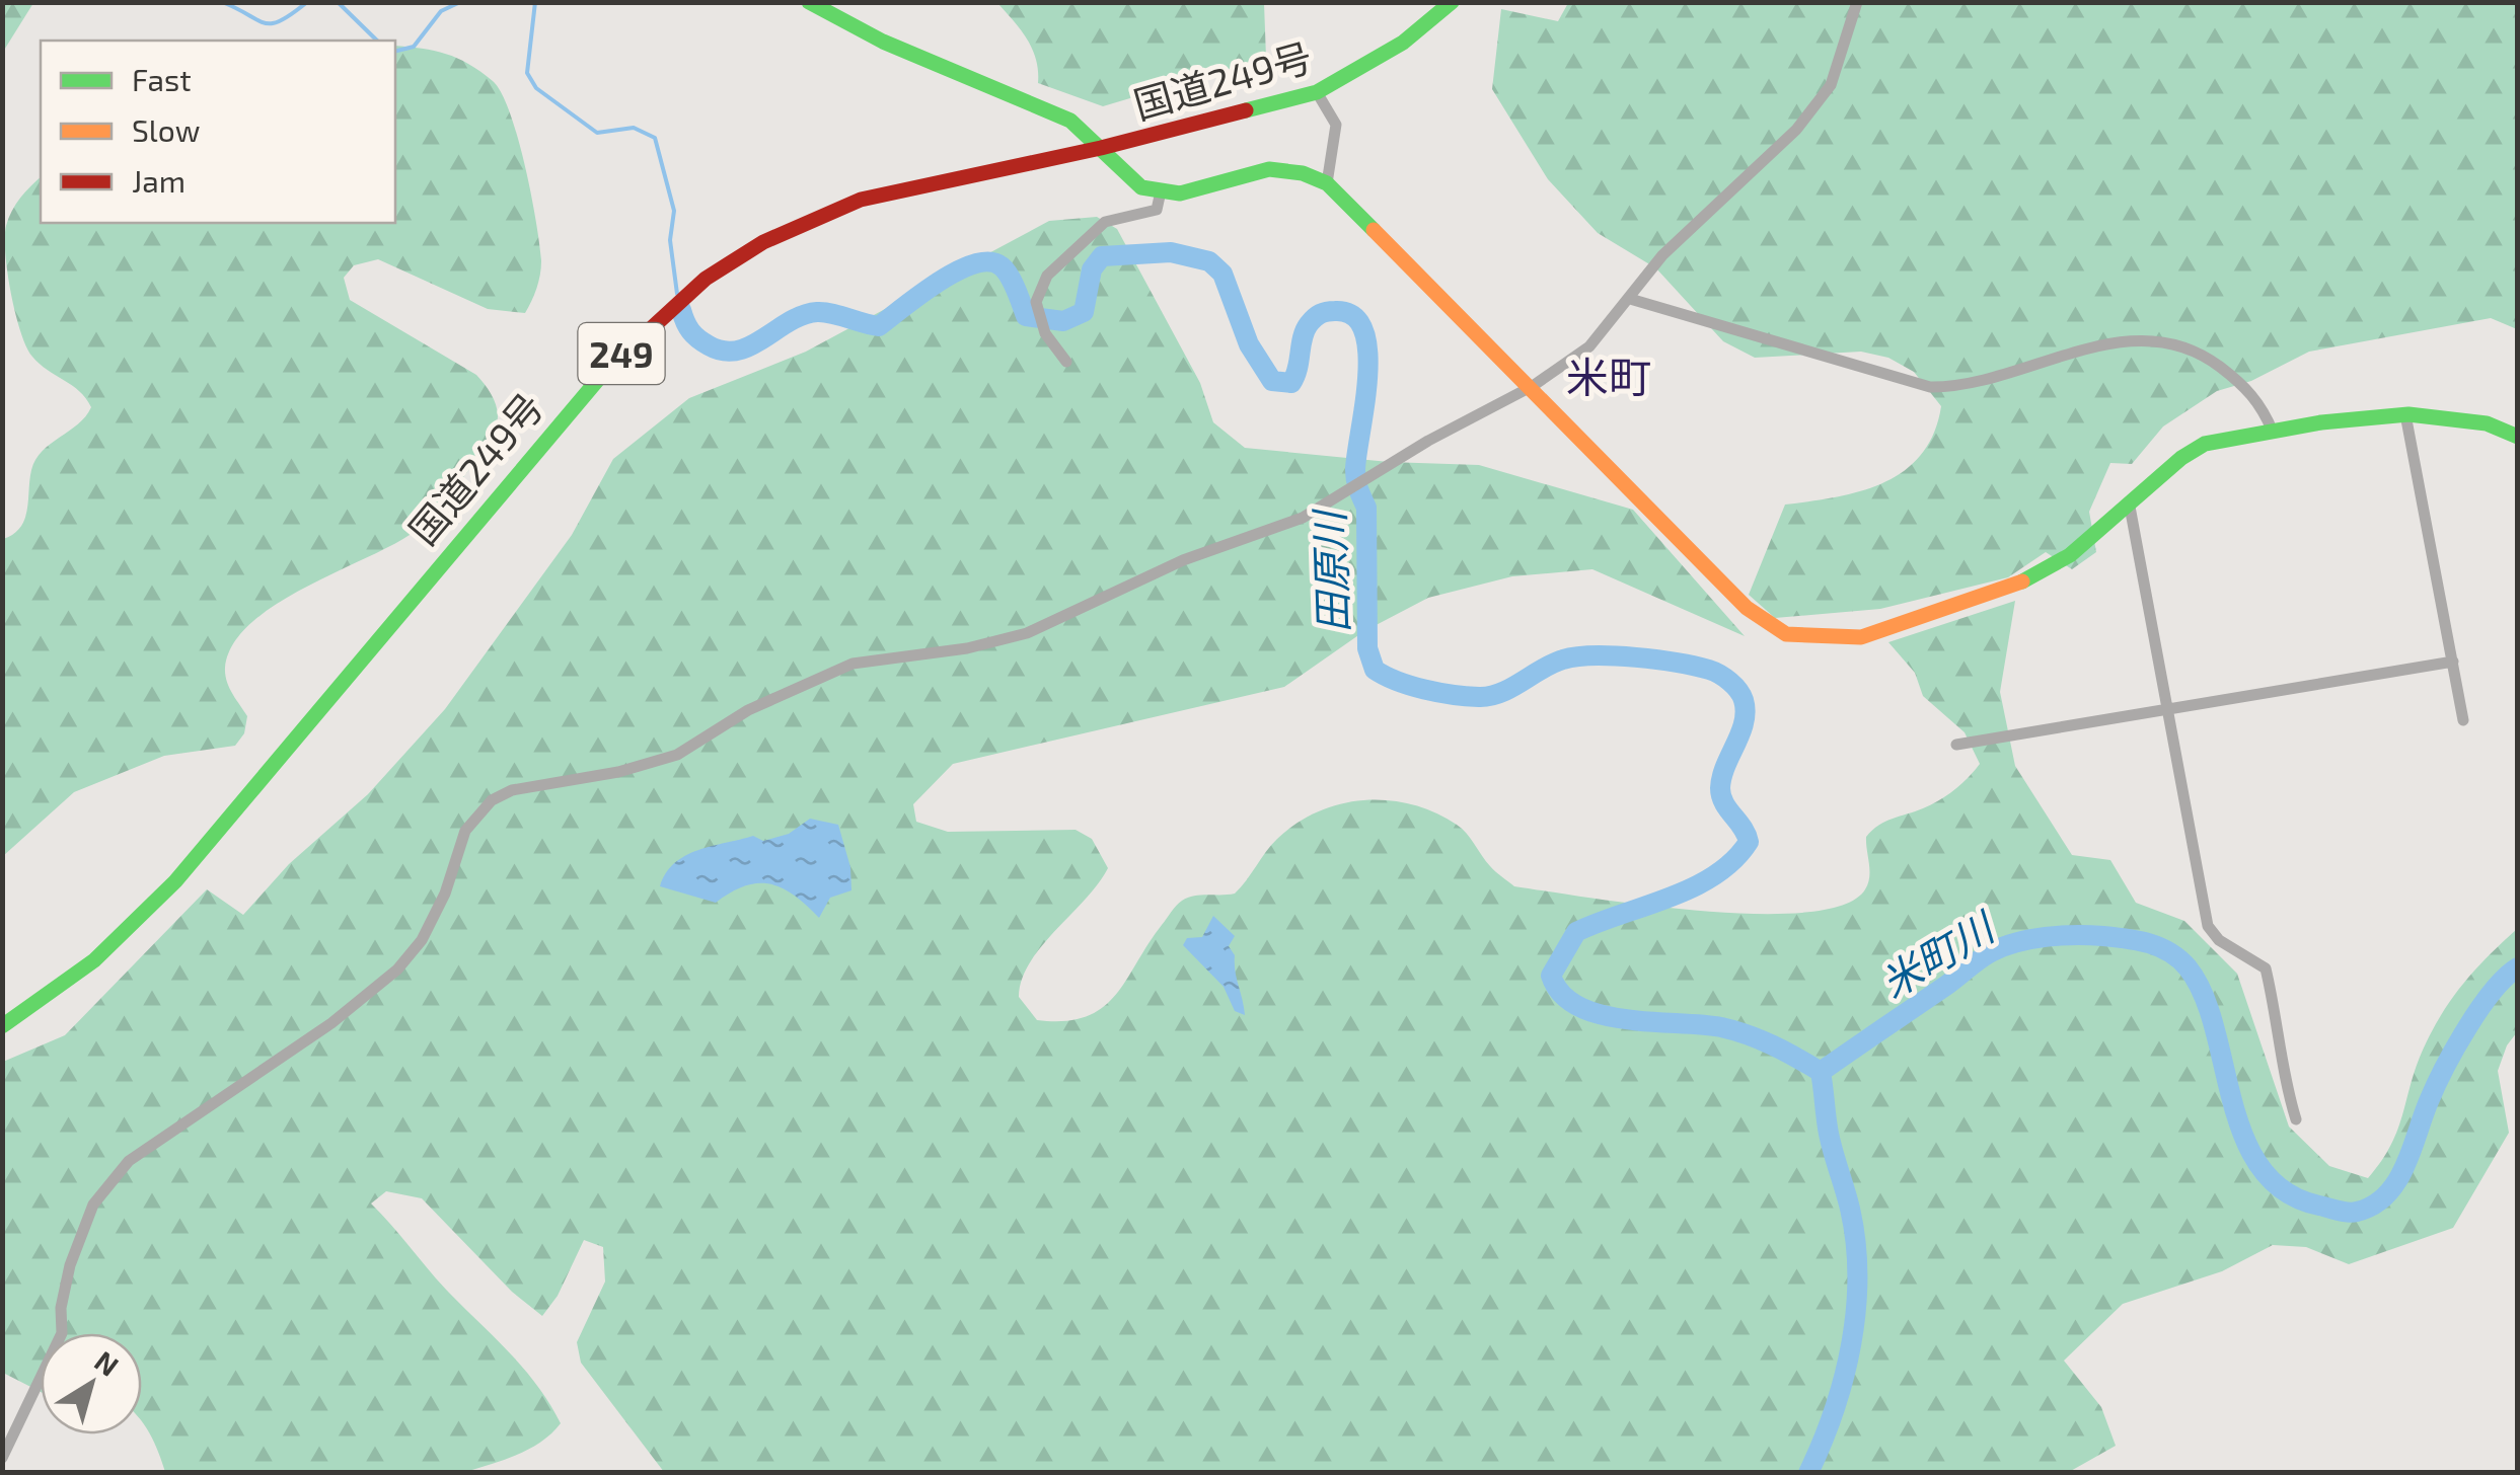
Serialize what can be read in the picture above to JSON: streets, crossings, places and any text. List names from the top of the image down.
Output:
{
  "streets": {
    "main road": ["国道249号", "249"]
  },
  "districts": ["米町"],
  "water": ["田原川", "米町川"],
  "legend": ["Fast", "Slow", "Jam"],
  "north": "top right"
}
